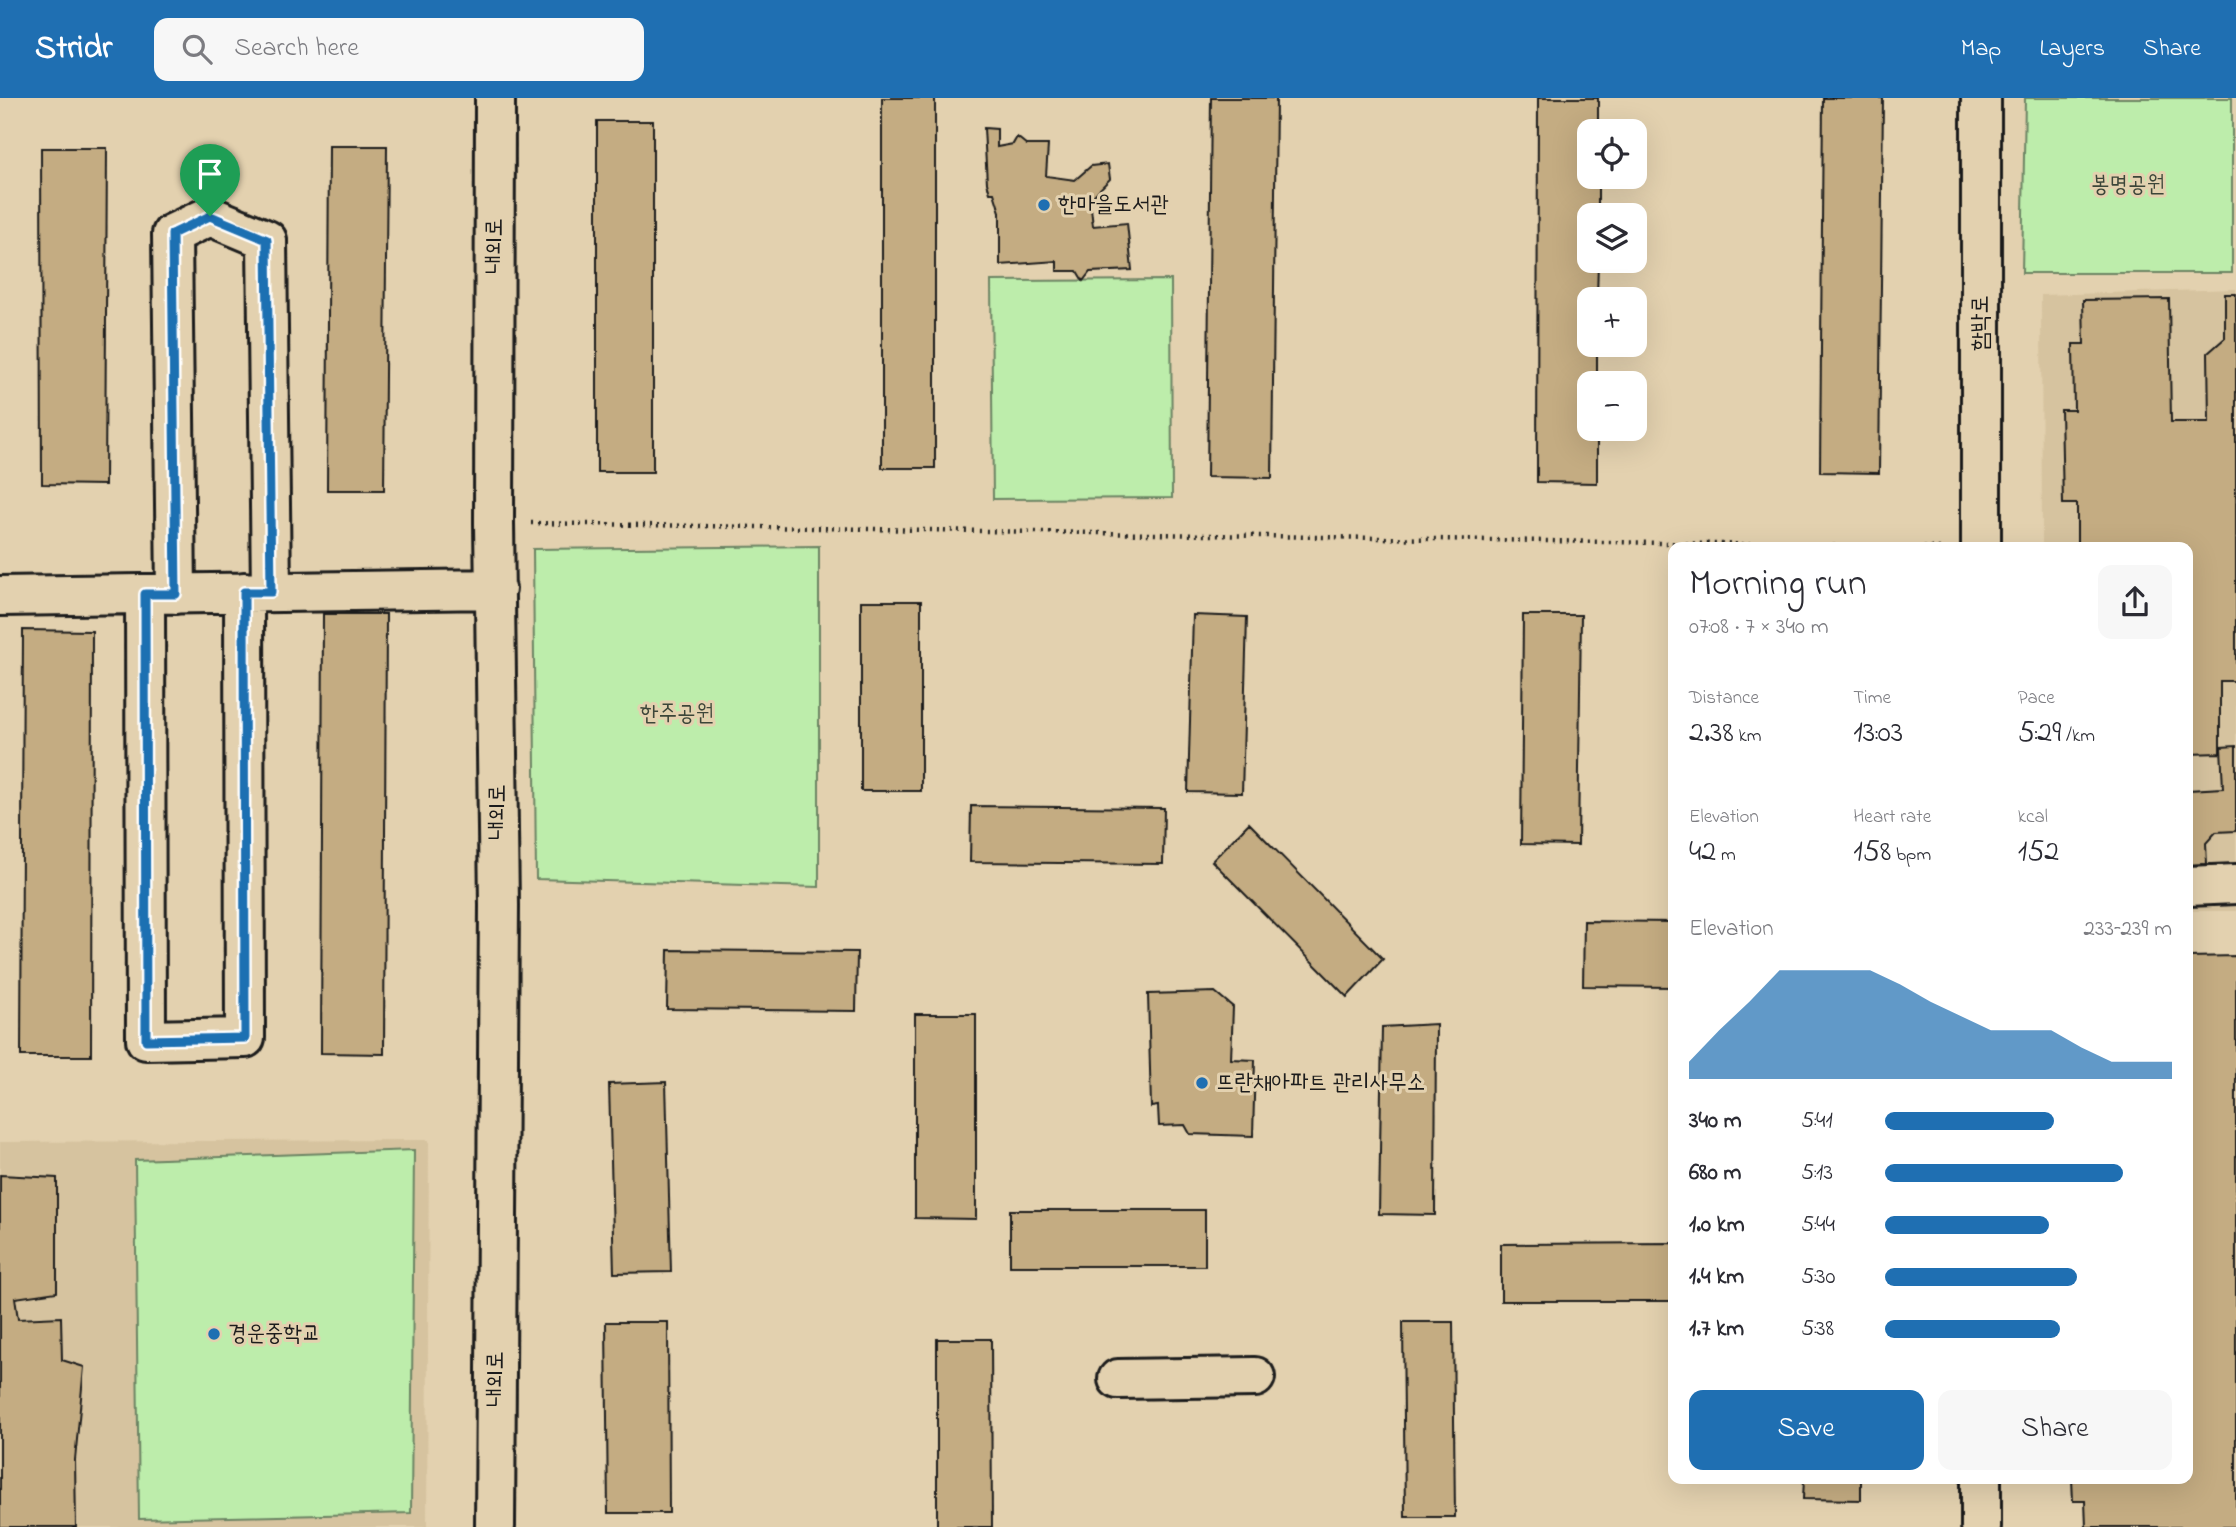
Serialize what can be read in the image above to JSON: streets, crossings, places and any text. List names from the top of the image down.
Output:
{
  "streets": {
    "street": ["내외로", "함박로"]
  },
  "parks": ["봉명공원", "한주공원"],
  "places": ["한마을도서관", "뜨란채아파트 관리사무소", "경운중학교"],
  "page": {
    "header": "Stridr",
    "search": "Search here",
    "nav": ["Map", "Layers", "Share"],
    "map_buttons": ["+", "−"],
    "heading": ["Morning run", "07:08 · 7 × 340 m"],
    "stats": [
      ["Distance", "2.38 km"],
      ["Time", "13:03"],
      ["Pace", "5:29 /km"],
      ["Elevation", "42 m"],
      ["Heart rate", "158 bpm"],
      ["kcal", "152"]
    ],
    "chart": ["Elevation", "233–239 m"],
    "list": [
      {
        "name": "340 m",
        "note": "5:41"
      },
      {
        "name": "680 m",
        "note": "5:13"
      },
      {
        "name": "1.0 km",
        "note": "5:44"
      },
      {
        "name": "1.4 km",
        "note": "5:30"
      },
      {
        "name": "1.7 km",
        "note": "5:38"
      }
    ],
    "buttons": ["Save", "Share"]
  }
}
